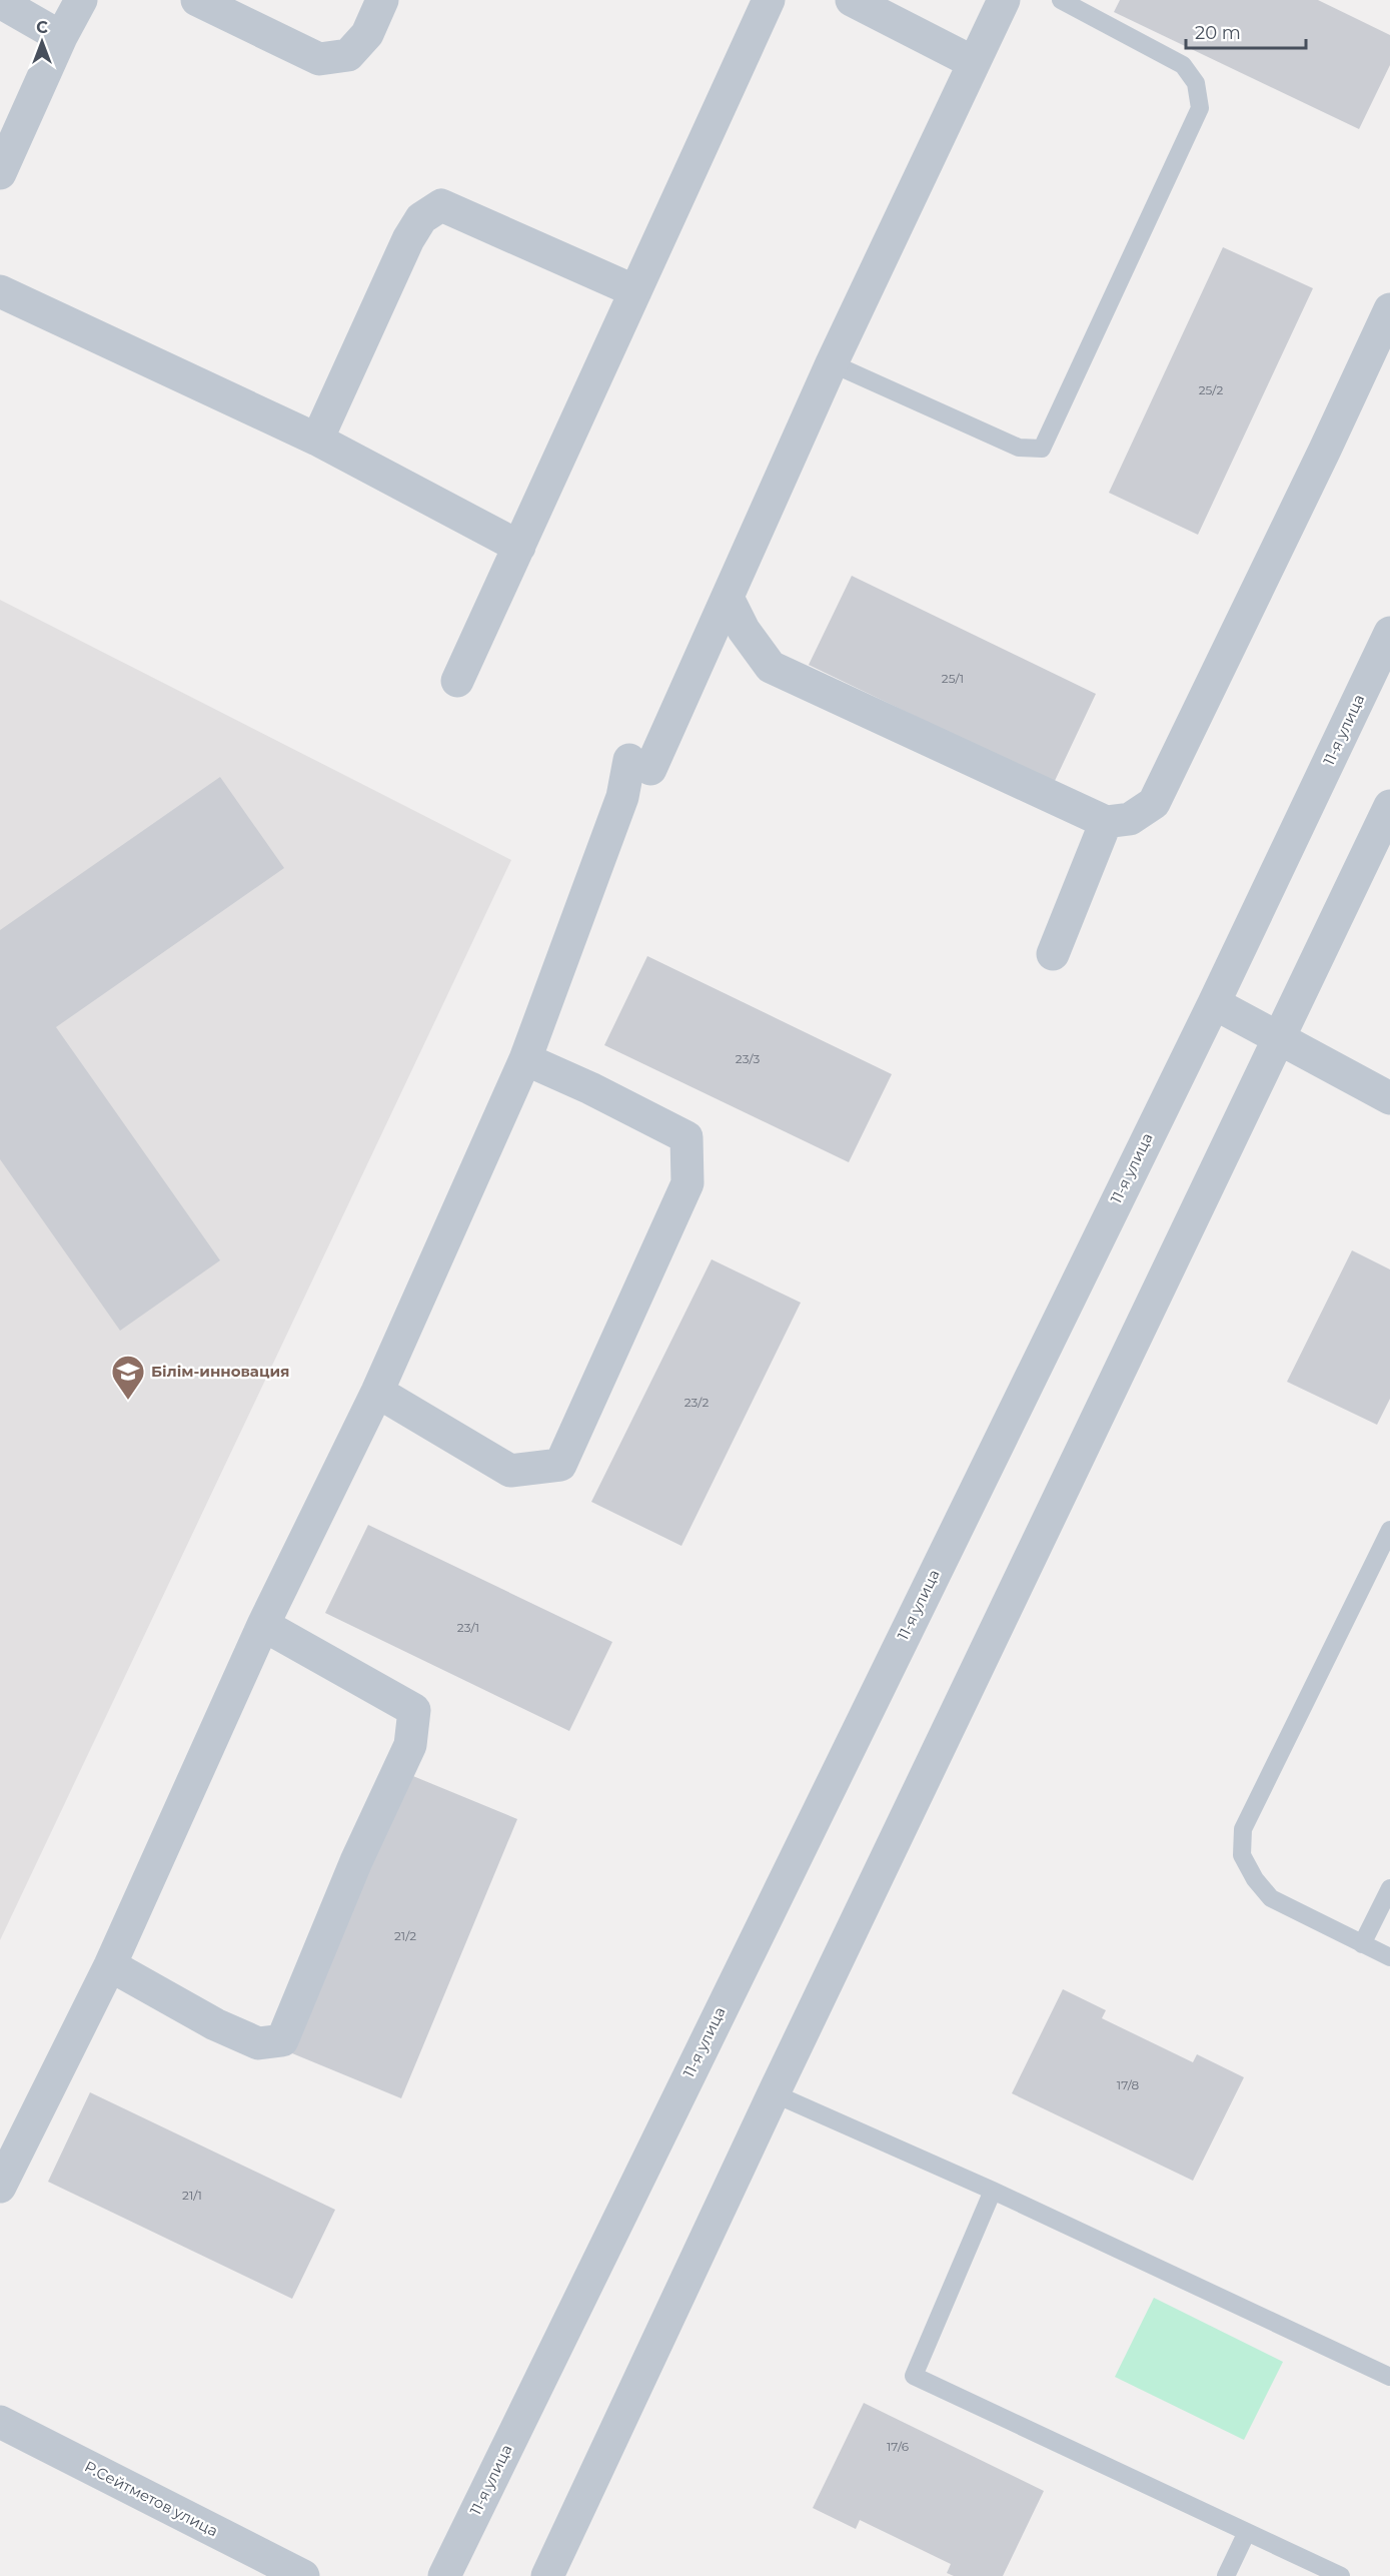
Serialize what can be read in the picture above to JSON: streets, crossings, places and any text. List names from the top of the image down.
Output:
{
  "streets": {
    "street": ["11-я улица", "Р.Сейтметов улица"]
  },
  "places": {
    "school or university": ["Білім-инновация"]
  },
  "house_numbers": [
    "25/2",
    "25/1",
    "23/3",
    "23/2",
    "23/1",
    "21/2",
    "17/8",
    "21/1",
    "17/6"
  ],
  "scale_bar": "20 m",
  "north": "top"
}
